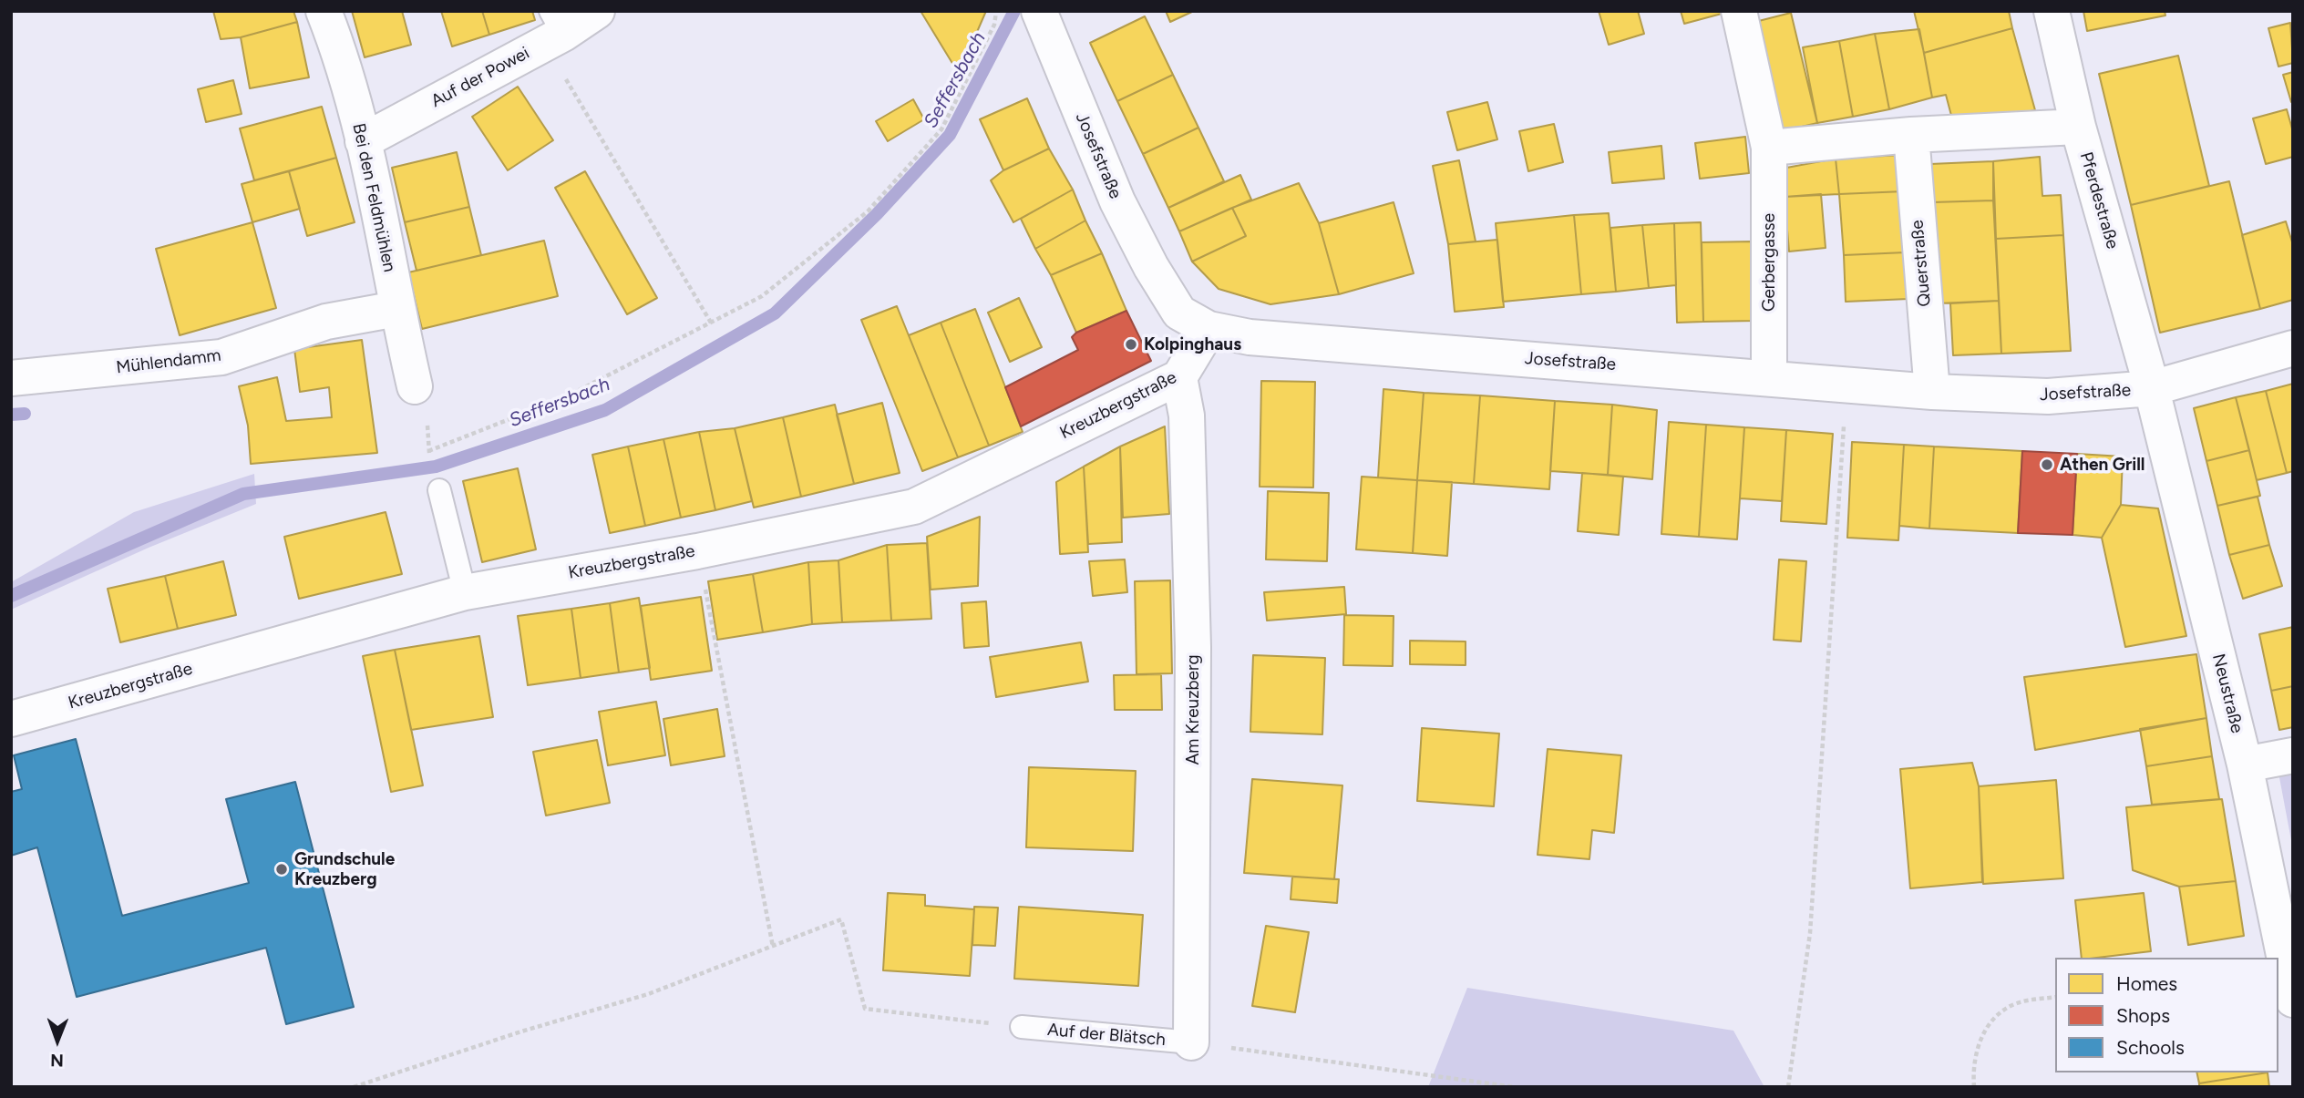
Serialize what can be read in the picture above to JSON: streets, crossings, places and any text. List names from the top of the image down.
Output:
{
  "streets": {
    "street": [
      "Auf der Powei",
      "Josefstraße",
      "Bei den Feldmühlen",
      "Pferdestraße",
      "Gerbergasse",
      "Querstraße",
      "Mühlendamm",
      "Kreuzbergstraße",
      "Neustraße",
      "Am Kreuzberg"
    ],
    "lane": ["Auf der Blätsch"]
  },
  "crossings": [
    ["Auf der Powei", "Bei den Feldmühlen"],
    ["Josefstraße", "Pferdestraße"],
    ["Josefstraße", "Gerbergasse"],
    ["Josefstraße", "Querstraße"],
    ["Josefstraße", "Kreuzbergstraße"],
    ["Josefstraße", "Neustraße"],
    ["Bei den Feldmühlen", "Mühlendamm"],
    ["Pferdestraße", "Neustraße"],
    ["Kreuzbergstraße", "Am Kreuzberg"],
    ["Am Kreuzberg", "Auf der Blätsch"]
  ],
  "water": ["Seffersbach"],
  "places": ["Kolpinghaus", "Athen Grill", "Grundschule Kreuzberg"],
  "legend": ["Homes", "Shops", "Schools"],
  "north": "bottom"
}
